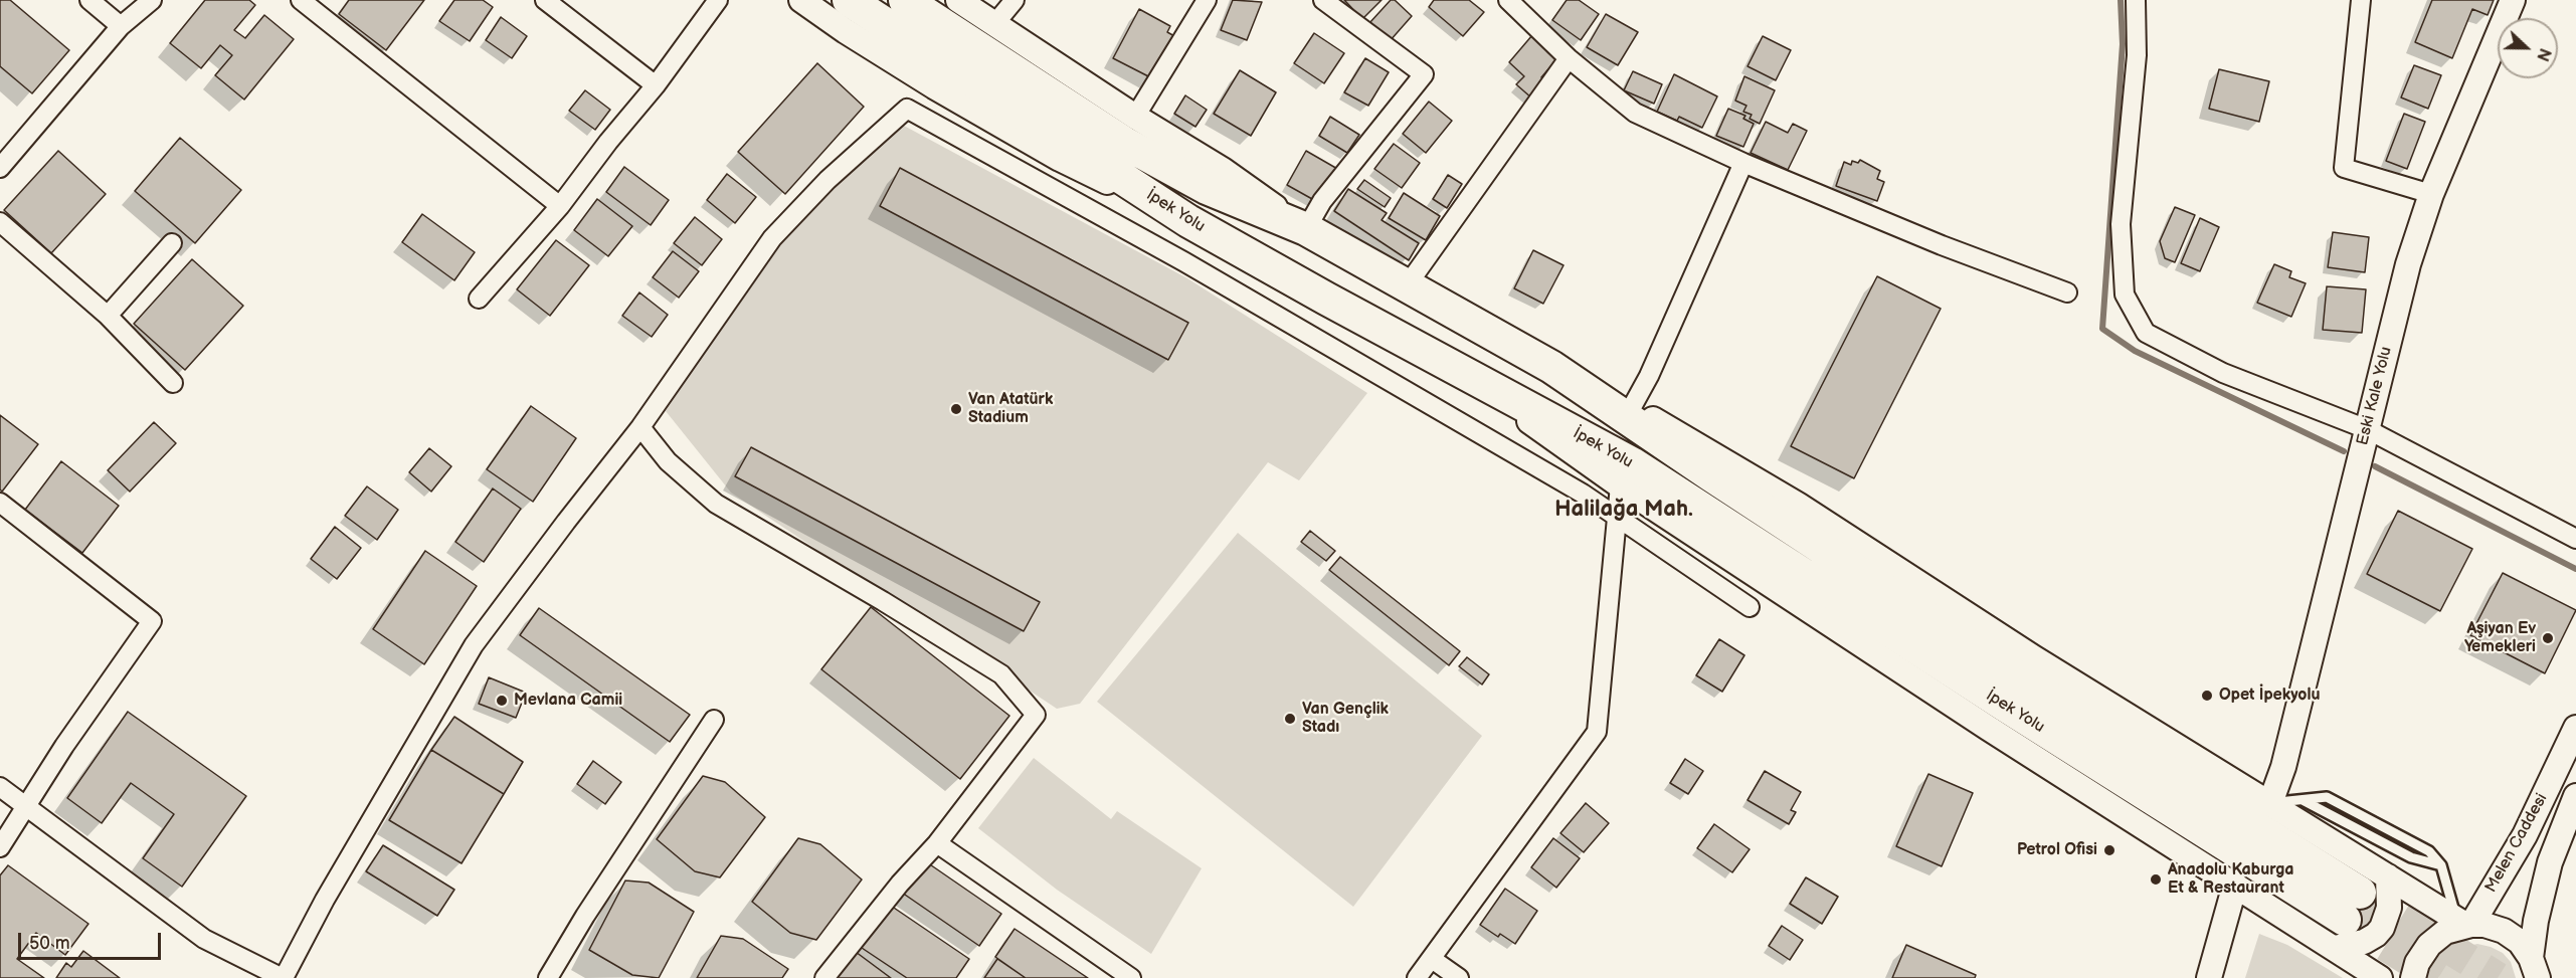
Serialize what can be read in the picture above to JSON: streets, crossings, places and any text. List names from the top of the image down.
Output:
{
  "streets": {
    "highway": ["İpek Yolu"],
    "street": ["Eski Kale Yolu", "Melen Caddesi"]
  },
  "districts": ["Halilağa Mah."],
  "places": [
    "Van Atatürk Stadium",
    "Aşiyan Ev Yemekleri",
    "Opet İpekyolu",
    "Mevlana Camii",
    "Van Gençlik Stadı",
    "Petrol Ofisi",
    "Anadolu Kaburga Et & Restaurant"
  ],
  "scale_bar": "50 m",
  "north": "right"
}
